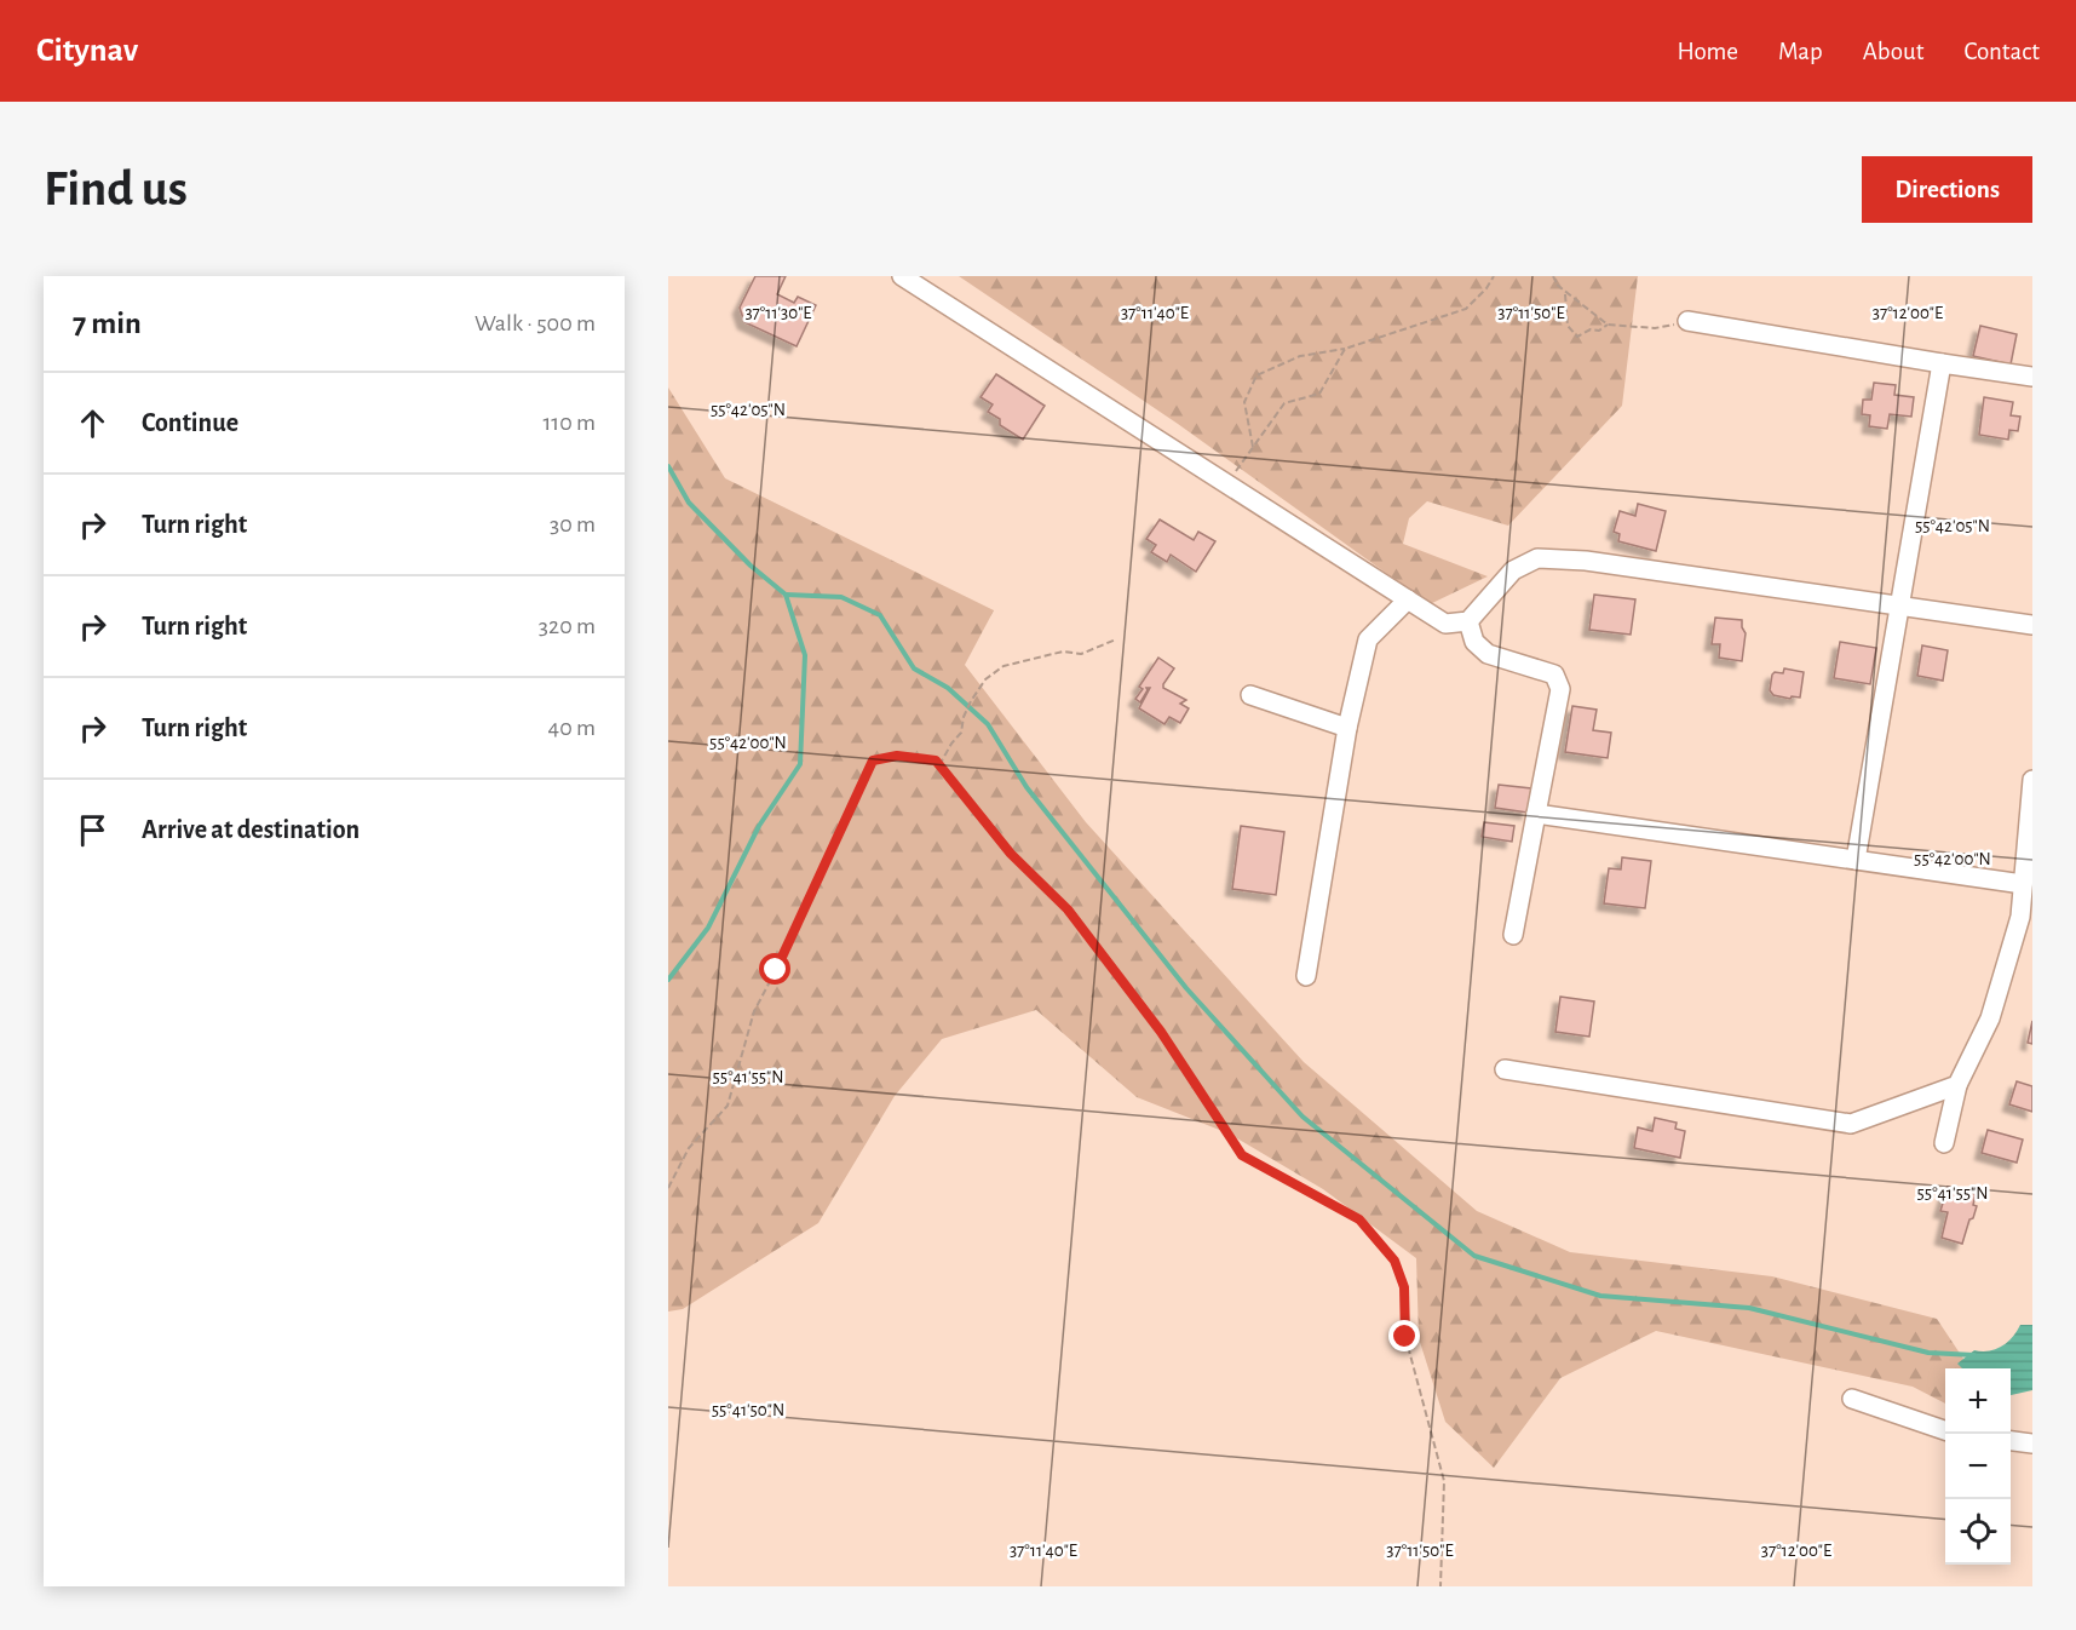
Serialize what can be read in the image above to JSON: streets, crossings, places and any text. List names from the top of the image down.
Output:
{
  "page": {
    "header": "Citynav",
    "nav": [
      "Home",
      "Map",
      "About",
      "Contact"
    ],
    "buttons": "Directions",
    "title": "Find us",
    "heading": ["7 min", "Walk · 500 m"],
    "list": [
      ["Continue", "110 m"],
      ["Turn right", "30 m"],
      ["Turn right", "320 m"],
      ["Turn right", "40 m"],
      "Arrive at destination"
    ],
    "map_buttons": ["+", "−"]
  },
  "coordinates": [
    "37°11'30\"E",
    "37°11'40\"E",
    "37°11'50\"E",
    "37°12'00\"E",
    "55°42'05\"N",
    "55°42'00\"N",
    "55°41'55\"N",
    "55°41'50\"N"
  ]
}
